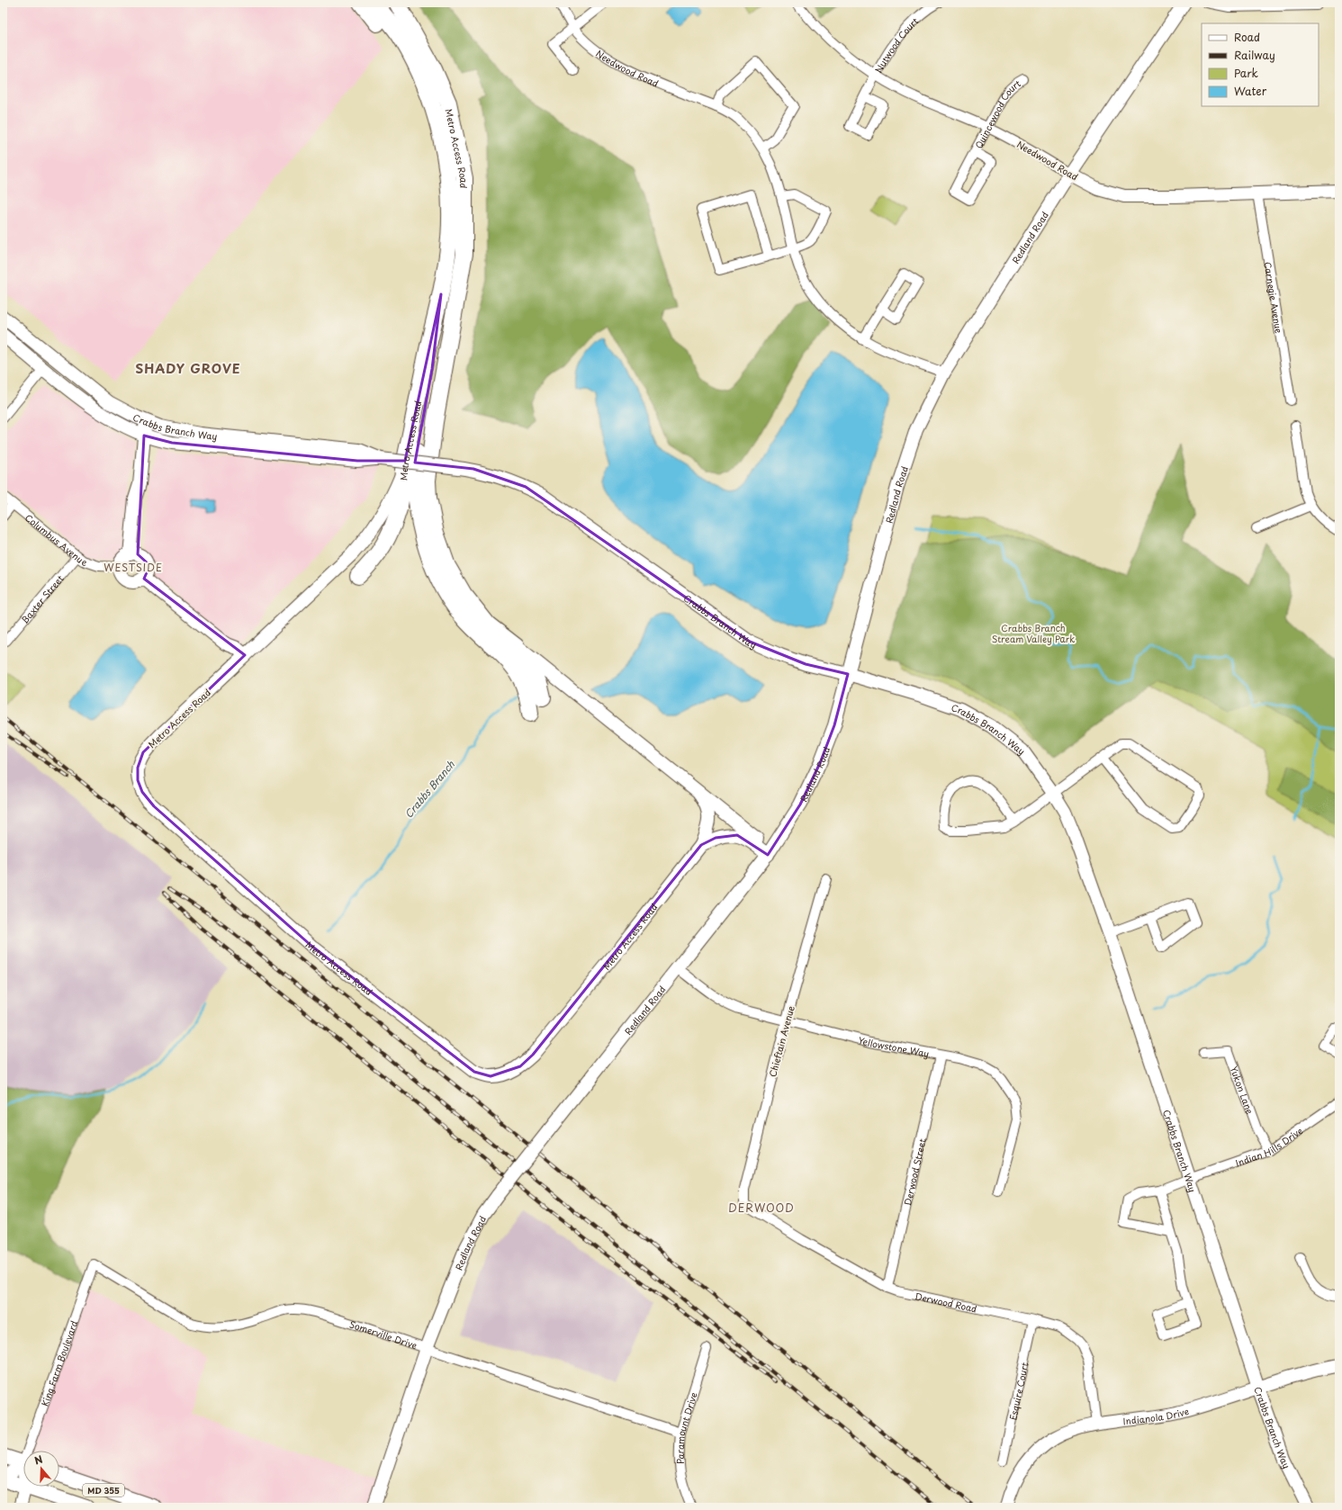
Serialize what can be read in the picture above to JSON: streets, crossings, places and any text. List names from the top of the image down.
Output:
{
  "streets": {
    "highway": ["Metro Access Road"],
    "main road": [
      "Needwood Road",
      "Redland Road",
      "Crabbs Branch Way",
      "King Farm Boulevard",
      "Indianola Drive",
      "MD 355"
    ],
    "street": [
      "Nutwood Court",
      "Quincewood Court",
      "Carnegie Avenue",
      "Columbus Avenue",
      "Baxter Street",
      "Chieftain Avenue",
      "Yellowstone Way",
      "Yukon Lane",
      "Indian Hills Drive",
      "Derwood Street",
      "Derwood Road",
      "Somerville Drive",
      "Esquire Court",
      "Paramount Drive"
    ]
  },
  "crossings": [
    ["Nutwood Court", "Needwood Road"],
    ["Needwood Road", "Quincewood Court"],
    ["Needwood Road", "Redland Road"],
    ["Needwood Road", "Carnegie Avenue"],
    ["Metro Access Road", "Redland Road"],
    ["Redland Road", "Crabbs Branch Way"],
    ["Redland Road", "Yellowstone Way"],
    ["Redland Road", "Somerville Drive"],
    ["Crabbs Branch Way", "Indian Hills Drive"],
    ["Crabbs Branch Way", "Indianola Drive"],
    ["Columbus Avenue", "Baxter Street"],
    ["Chieftain Avenue", "Yellowstone Way"],
    ["Chieftain Avenue", "Derwood Road"],
    ["Yellowstone Way", "Derwood Street"],
    ["Yukon Lane", "Indian Hills Drive"],
    ["Derwood Street", "Derwood Road"],
    ["Derwood Road", "Esquire Court"],
    ["Derwood Road", "Indianola Drive"],
    ["Somerville Drive", "King Farm Boulevard"],
    ["Somerville Drive", "Paramount Drive"],
    ["King Farm Boulevard", "MD 355"]
  ],
  "districts": ["SHADY GROVE", "WESTSIDE", "DERWOOD"],
  "water": ["Crabbs Branch"],
  "parks": ["Crabbs Branch Stream Valley Park"],
  "legend": [
    "Road",
    "Railway",
    "Park",
    "Water"
  ],
  "north": "top"
}
